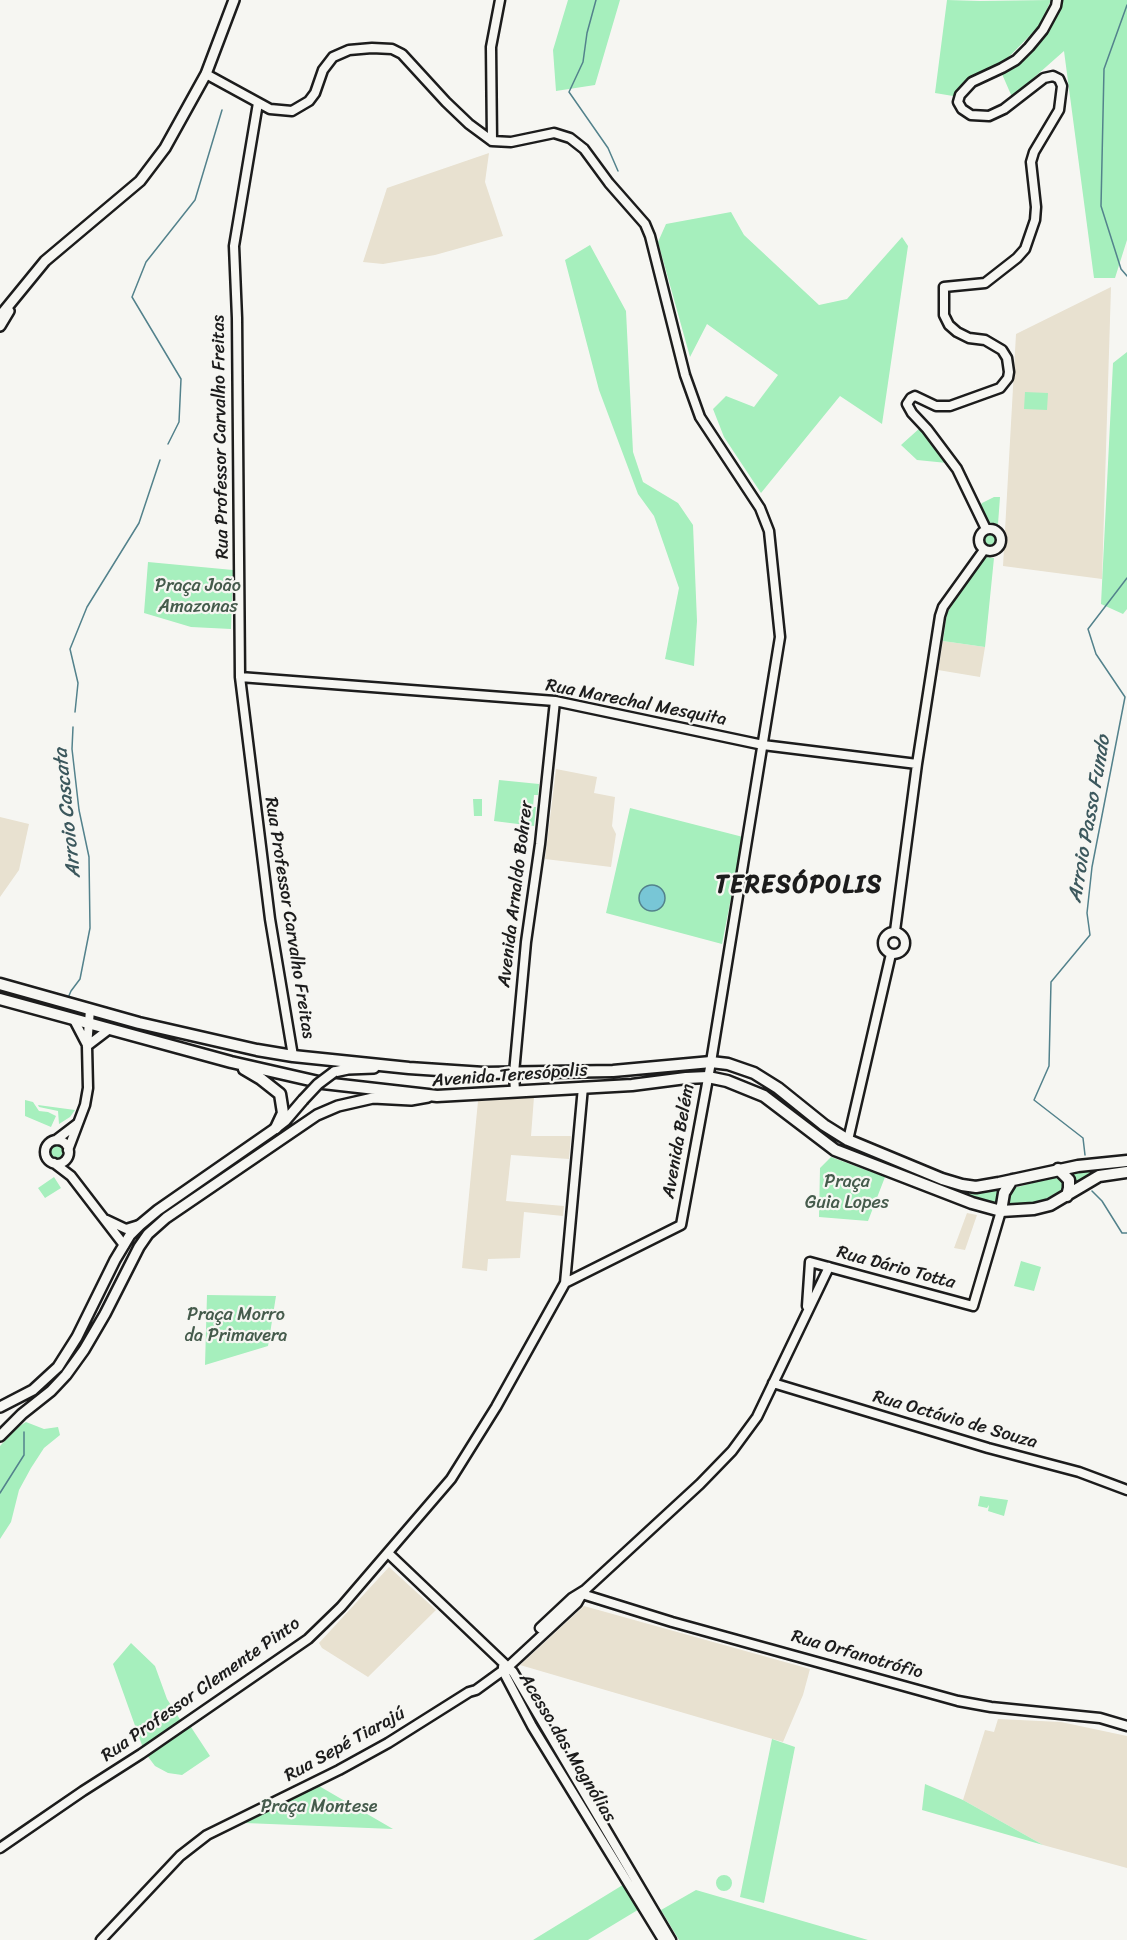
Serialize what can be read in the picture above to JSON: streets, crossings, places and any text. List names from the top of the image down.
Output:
{
  "streets": {
    "main road": ["Avenida Teresópolis"],
    "street": [
      "Rua Professor Carvalho Freitas",
      "Rua Marechal Mesquita",
      "Avenida Arnaldo Bohrer",
      "Avenida Belém",
      "Rua Dário Totta",
      "Rua Octávio de Souza",
      "Rua Orfanotrófio",
      "Rua Professor Clemente Pinto",
      "Rua Sepé Tiarajú",
      "Acesso das Magnólias"
    ]
  },
  "crossings": [
    ["Rua Professor Carvalho Freitas", "Rua Marechal Mesquita"],
    ["Rua Marechal Mesquita", "Avenida Arnaldo Bohrer"],
    ["Rua Marechal Mesquita", "Avenida Belém"],
    ["Avenida Arnaldo Bohrer", "Avenida Teresópolis"],
    ["Avenida Teresópolis", "Avenida Belém"],
    ["Avenida Teresópolis", "Rua Dário Totta"],
    ["Avenida Belém", "Rua Professor Clemente Pinto"],
    ["Rua Dário Totta", "Rua Sepé Tiarajú"],
    ["Rua Octávio de Souza", "Rua Sepé Tiarajú"],
    ["Rua Orfanotrófio", "Rua Sepé Tiarajú"],
    ["Rua Sepé Tiarajú", "Acesso das Magnólias"]
  ],
  "districts": ["TERESÓPOLIS"],
  "water": ["Arroio Cascata", "Arroio Passo Fundo"],
  "parks": [
    "Praça João Amazonas",
    "Praça Guia Lopes",
    "Praça Morro da Primavera",
    "Praça Montese"
  ]
}
